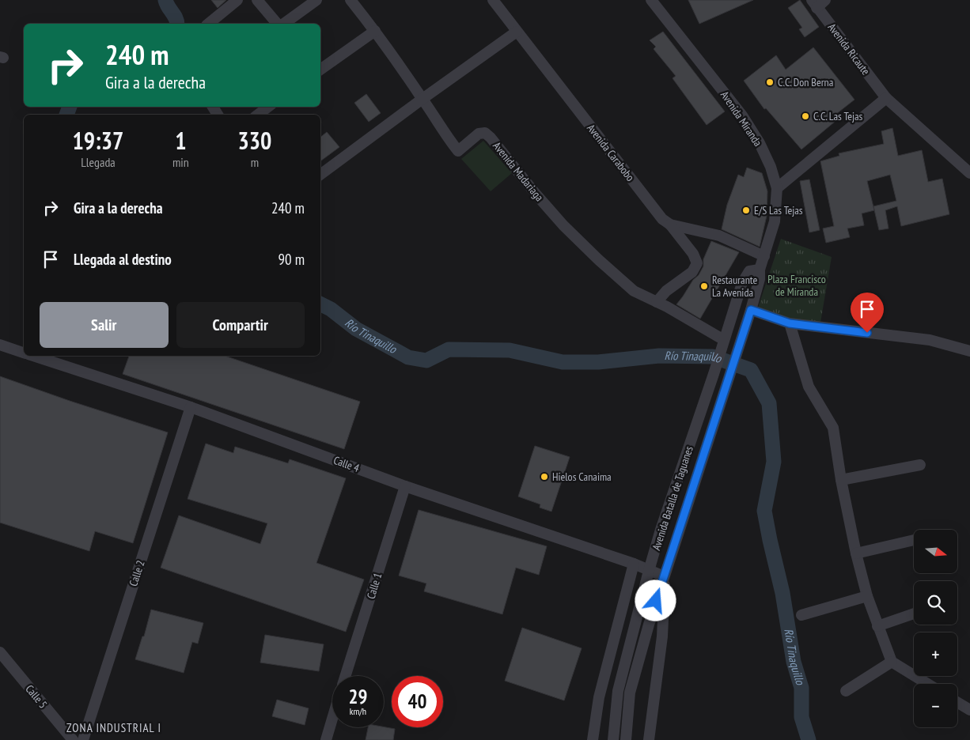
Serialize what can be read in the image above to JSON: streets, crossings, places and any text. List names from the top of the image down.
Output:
{
  "streets": {
    "street": [
      "Avenida Ricaute",
      "Avenida Miranda",
      "Avenida Carabobo",
      "Avenida Madariaga",
      "Calle 4",
      "Avenida Batalla de Taguanes",
      "Calle 2",
      "Calle 1",
      "Calle 5"
    ]
  },
  "crossings": [
    ["Avenida Miranda", "Avenida Batalla de Taguanes"],
    ["Avenida Carabobo", "Avenida Madariaga"],
    ["Avenida Madariaga", "Avenida Batalla de Taguanes"],
    ["Calle 4", "Avenida Batalla de Taguanes"],
    ["Calle 4", "Calle 2"],
    ["Calle 4", "Calle 1"]
  ],
  "districts": ["ZONA INDUSTRIAL I"],
  "water": ["Río Tinaquillo"],
  "parks": ["Plaza Francisco de Miranda"],
  "places": [
    "C.C. Don Berna",
    "C.C. Las Tejas",
    "E/S Las Tejas",
    "Restaurante La Avenida",
    "Hielos Canaima"
  ],
  "north": "right",
  "page": {
    "turn": ["240 m", "Gira a la derecha"],
    "eta": [
      "19:37",
      "Llegada",
      "1",
      "min",
      "330",
      "m"
    ],
    "list": [
      {
        "name": "Gira a la derecha",
        "value": "240 m"
      },
      {
        "name": "Llegada al destino",
        "value": "90 m"
      }
    ],
    "buttons": ["Salir", "Compartir"],
    "map_buttons": ["+", "−"],
    "speed": "29 km/h",
    "limit": "40"
  }
}
